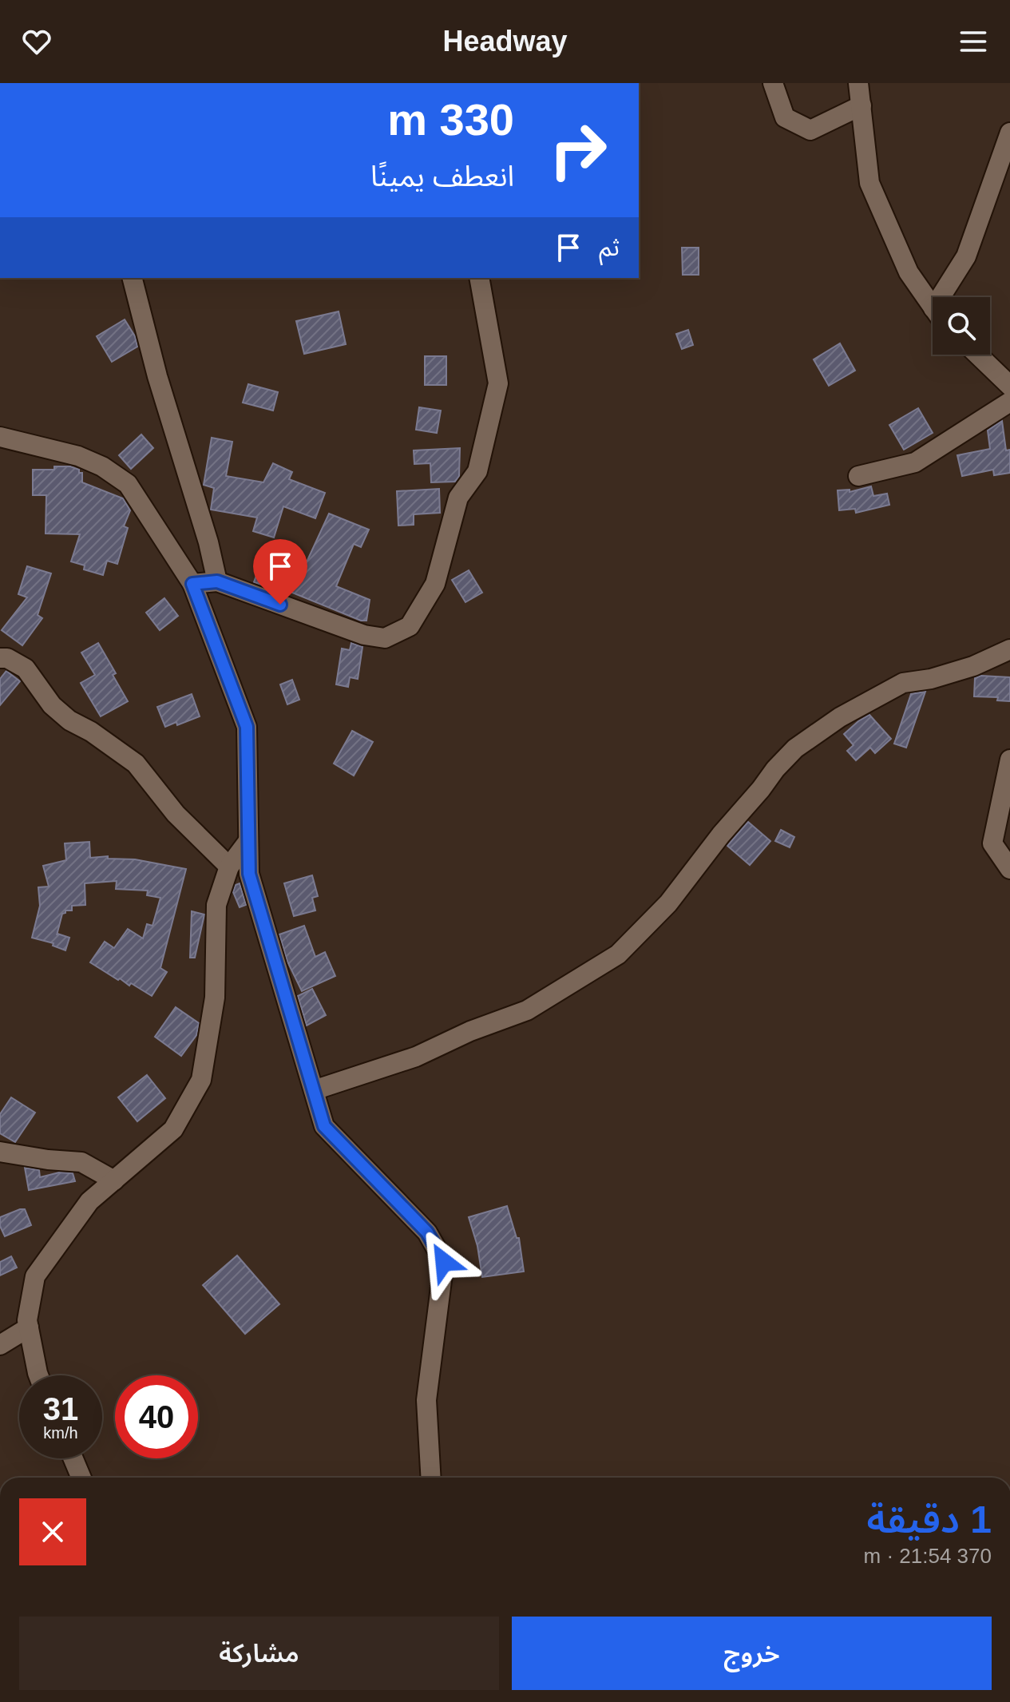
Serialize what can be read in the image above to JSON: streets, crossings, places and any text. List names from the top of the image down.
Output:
{
  "page": {
    "header": "Headway",
    "turn": ["330 m", "انعطف يمينًا"],
    "then": "ثم",
    "speed": "31 km/h",
    "limit": "40",
    "heading": ["1 دقيقة", "370 m · 21:54"],
    "buttons": ["خروج", "مشاركة"]
  }
}
